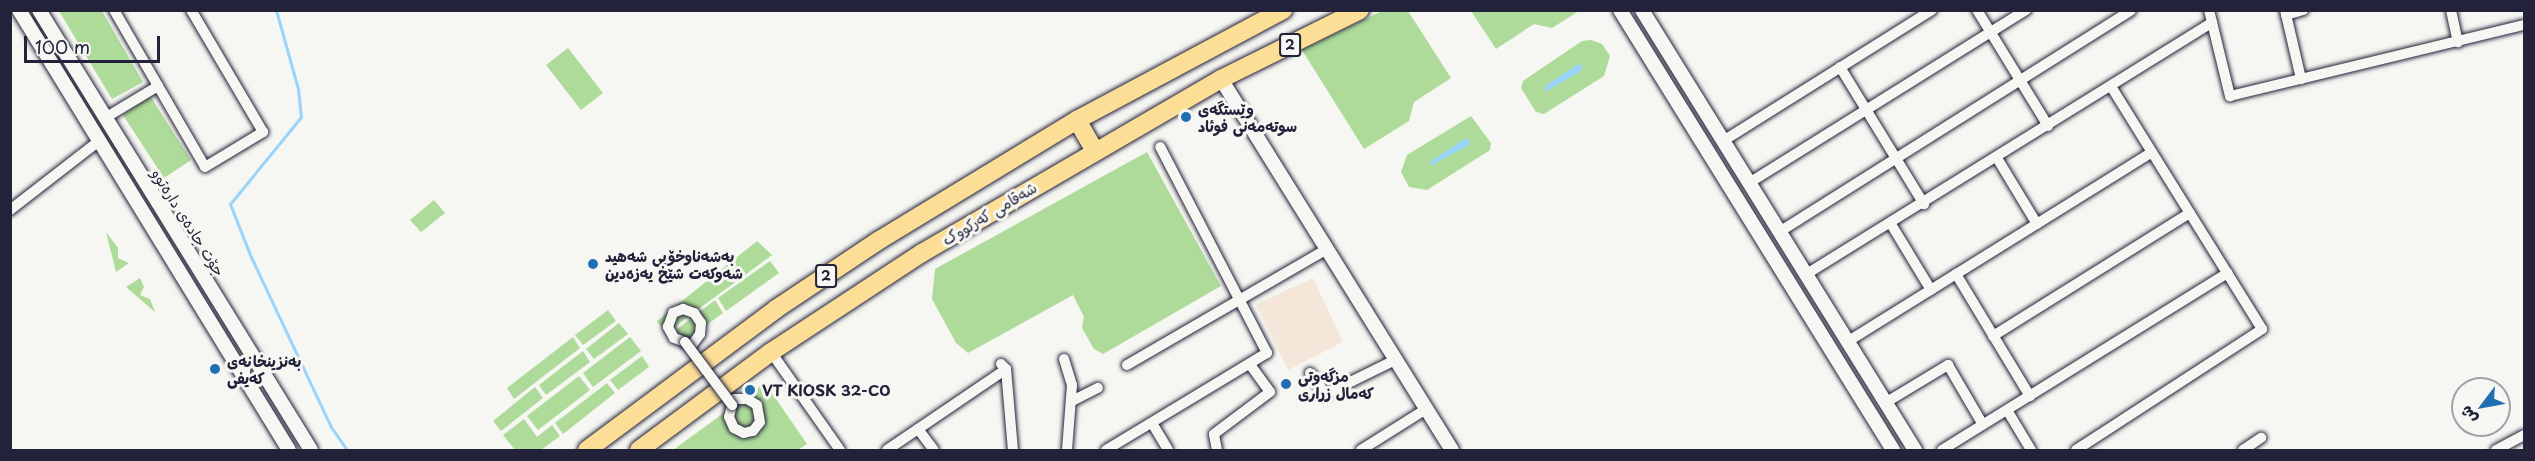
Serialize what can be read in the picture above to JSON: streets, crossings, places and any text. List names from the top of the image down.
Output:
{
  "streets": {
    "highway": ["2", "شەقامی کەرکووک"],
    "street": ["جۆت جادەی دارەتوو"]
  },
  "places": [
    "وێستگەی سوتەمەنی فوئاد",
    "بەشەناوخۆیی شەهید شەوکەت شێخ یەزەدین",
    "بەنزینخانەی کەیفی",
    "مزگەوتی کەمال زراری",
    "VT KIOSK 32-C0"
  ],
  "scale_bar": "100 m",
  "north": "bottom left"
}
